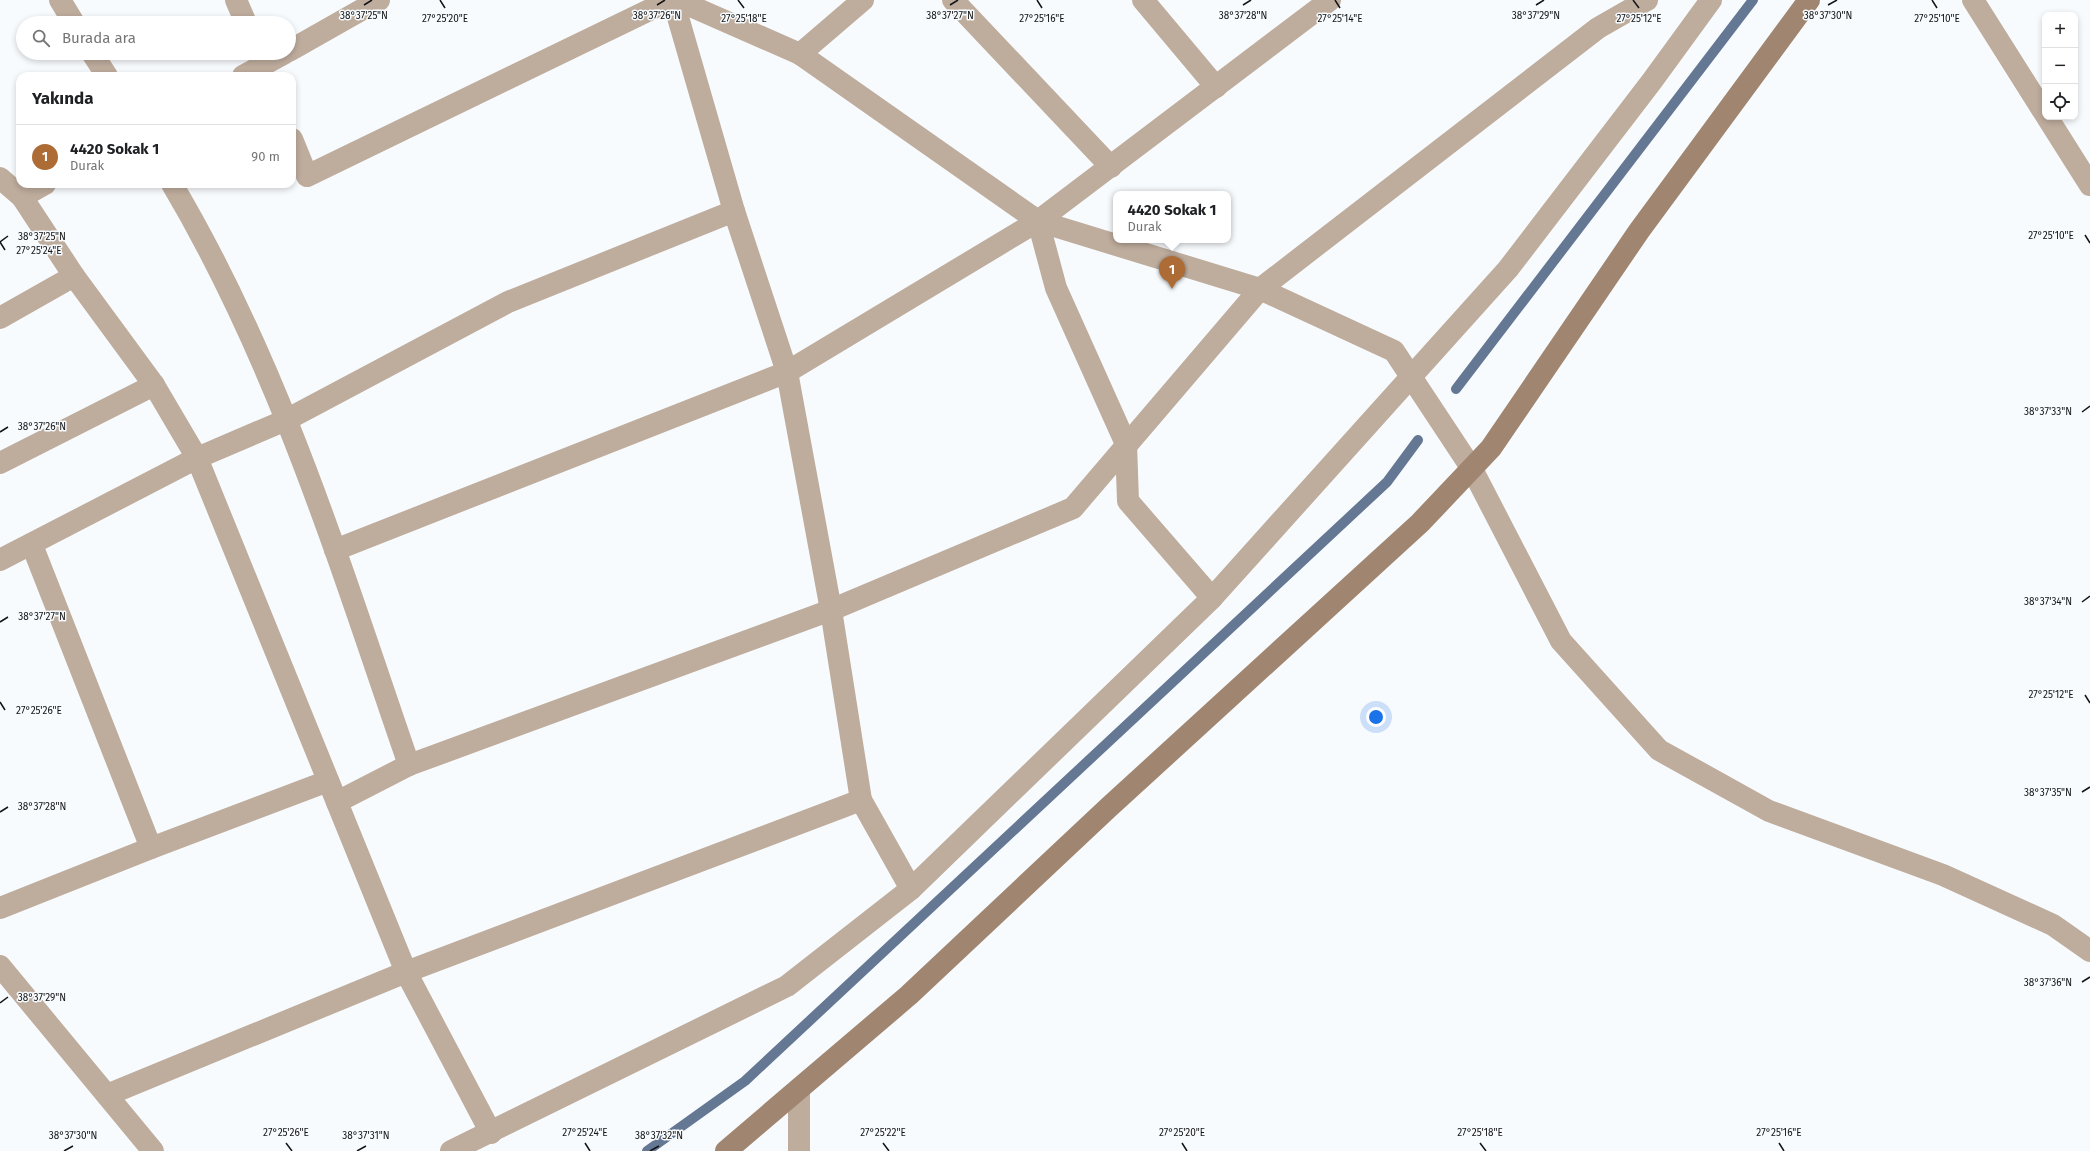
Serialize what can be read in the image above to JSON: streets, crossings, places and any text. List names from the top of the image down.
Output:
{
  "page": {
    "map_buttons": ["+", "−"],
    "search": "Burada ara",
    "heading": "Yakında",
    "list": [
      {
        "mark": "1",
        "name": "4420 Sokak 1",
        "note": "Durak",
        "value": "90 m"
      }
    ],
    "popup": ["4420 Sokak 1", "Durak"],
    "pins": "1"
  },
  "coordinates": [
    "38°37'28\"N",
    "38°37'29\"N",
    "38°37'25\"N",
    "38°37'26\"N",
    "38°37'27\"N",
    "38°37'30\"N",
    "27°25'20\"E",
    "27°25'18\"E",
    "27°25'16\"E",
    "27°25'12\"E",
    "27°25'14\"E",
    "27°25'10\"E",
    "27°25'24\"E",
    "38°37'33\"N",
    "38°37'34\"N",
    "27°25'26\"E",
    "38°37'35\"N",
    "38°37'36\"N",
    "27°25'22\"E",
    "38°37'31\"N",
    "38°37'32\"N"
  ]
}
